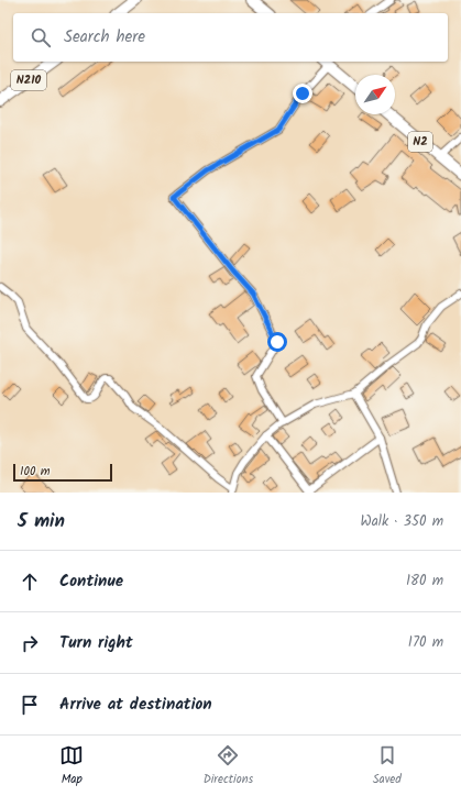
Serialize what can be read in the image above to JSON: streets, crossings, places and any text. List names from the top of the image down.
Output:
{
  "streets": {
    "highway": ["N210", "N2"]
  },
  "scale_bar": "100 m",
  "north": "top right",
  "page": {
    "search": "Search here",
    "scale": "100 m",
    "heading": ["5 min", "Walk · 350 m"],
    "list": [
      ["Continue", "180 m"],
      ["Turn right", "170 m"],
      "Arrive at destination"
    ],
    "nav": ["Map", "Directions", "Saved"]
  }
}
